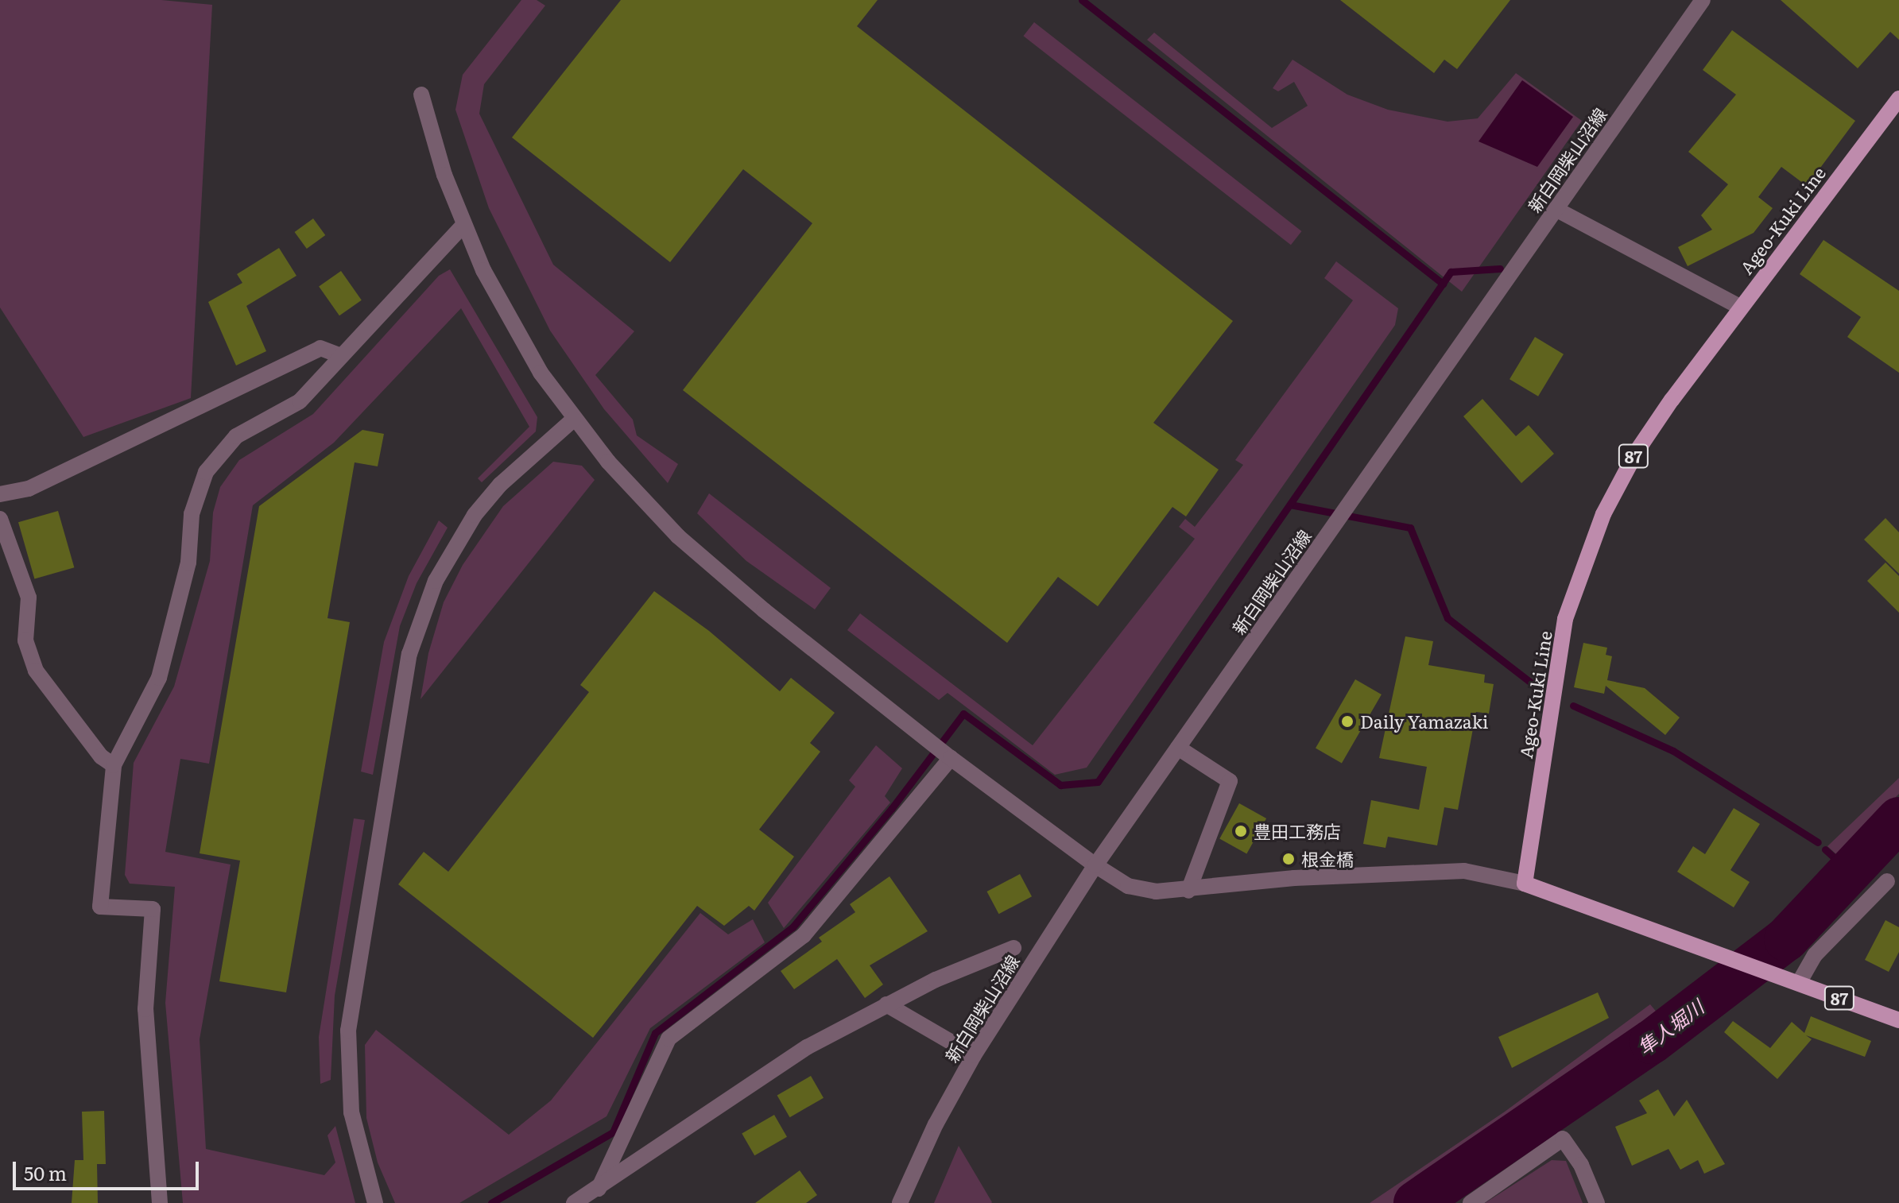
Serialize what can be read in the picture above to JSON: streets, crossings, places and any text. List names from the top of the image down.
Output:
{
  "streets": {
    "main road": ["Ageo-Kuki Line", "87"],
    "street": ["新白岡柴山沼線"]
  },
  "crossings": [
    ["Ageo-Kuki Line", "87"]
  ],
  "water": ["隼人堀川"],
  "places": ["Daily Yamazaki", "豊田工務店", "根金橋"],
  "scale_bar": "50 m"
}
